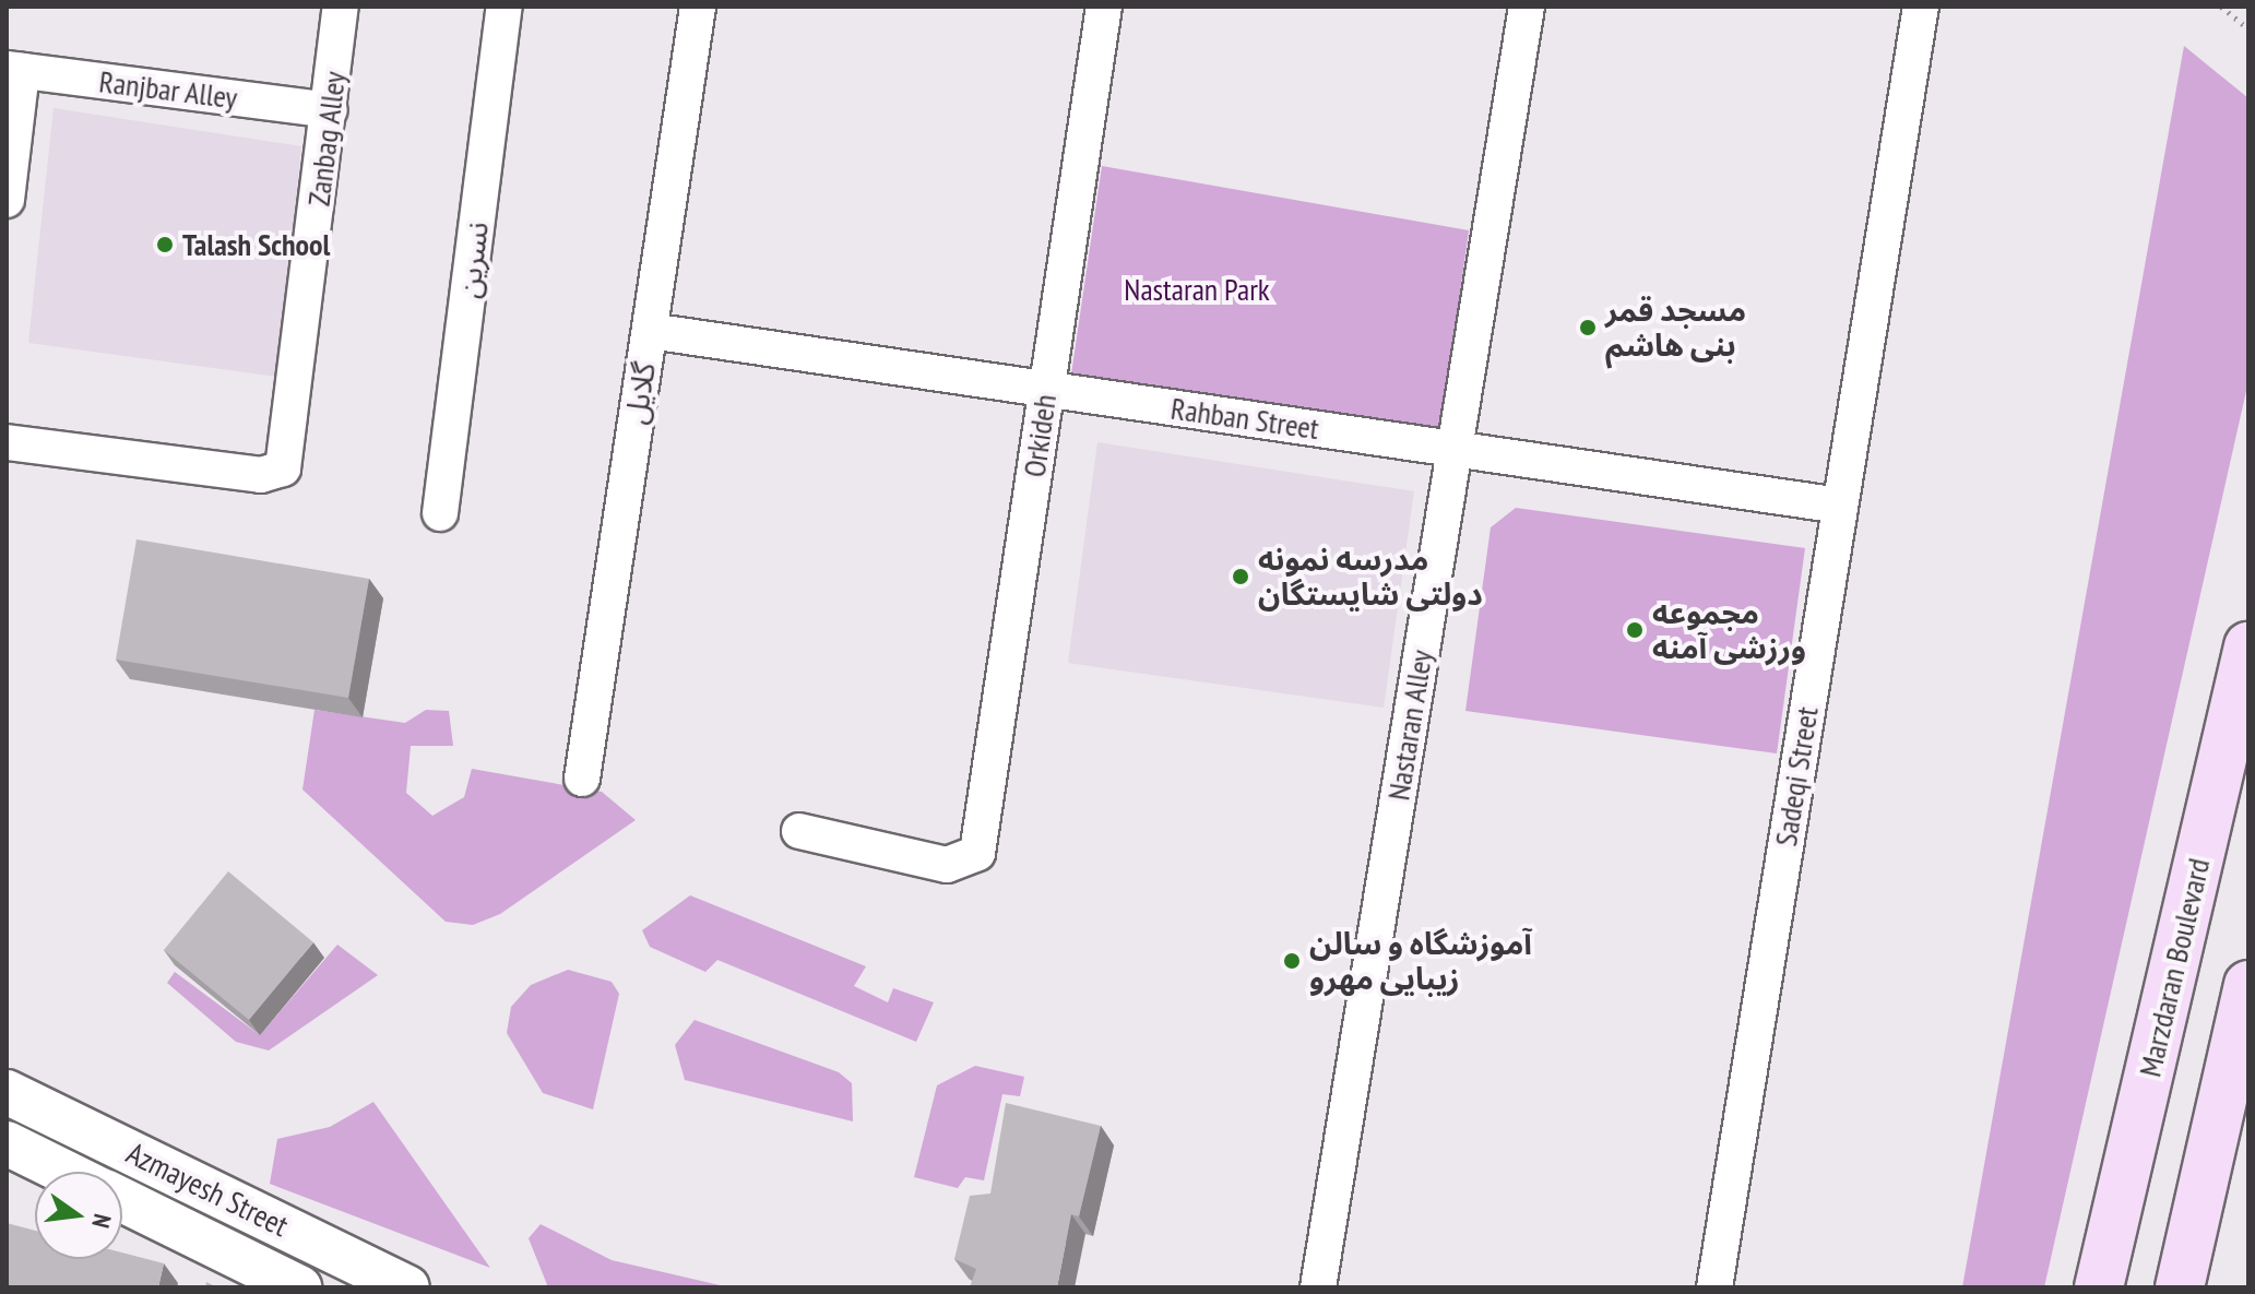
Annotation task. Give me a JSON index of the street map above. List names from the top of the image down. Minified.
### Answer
{"streets":{"main road":["Marzdaran Boulevard"],"street":["Ranjbar Alley","Zanbag Alley","نسرین","گلایل","Rahban Street","Orkideh","Nastaran Alley","Sadeqi Street","Azmayesh Street"]},"crossings":[["Ranjbar Alley","Zanbag Alley"],["گلایل","Rahban Street"],["Rahban Street","Orkideh"],["Rahban Street","Nastaran Alley"],["Rahban Street","Sadeqi Street"]],"parks":["Nastaran Park"],"places":["Talash School","مسجد قمر بنی هاشم","مدرسه نمونه دولتی شایستگان","مجموعه ورزشی آمنه","آموزشگاه و سالن زیبایی مهرو"],"north":"right"}
